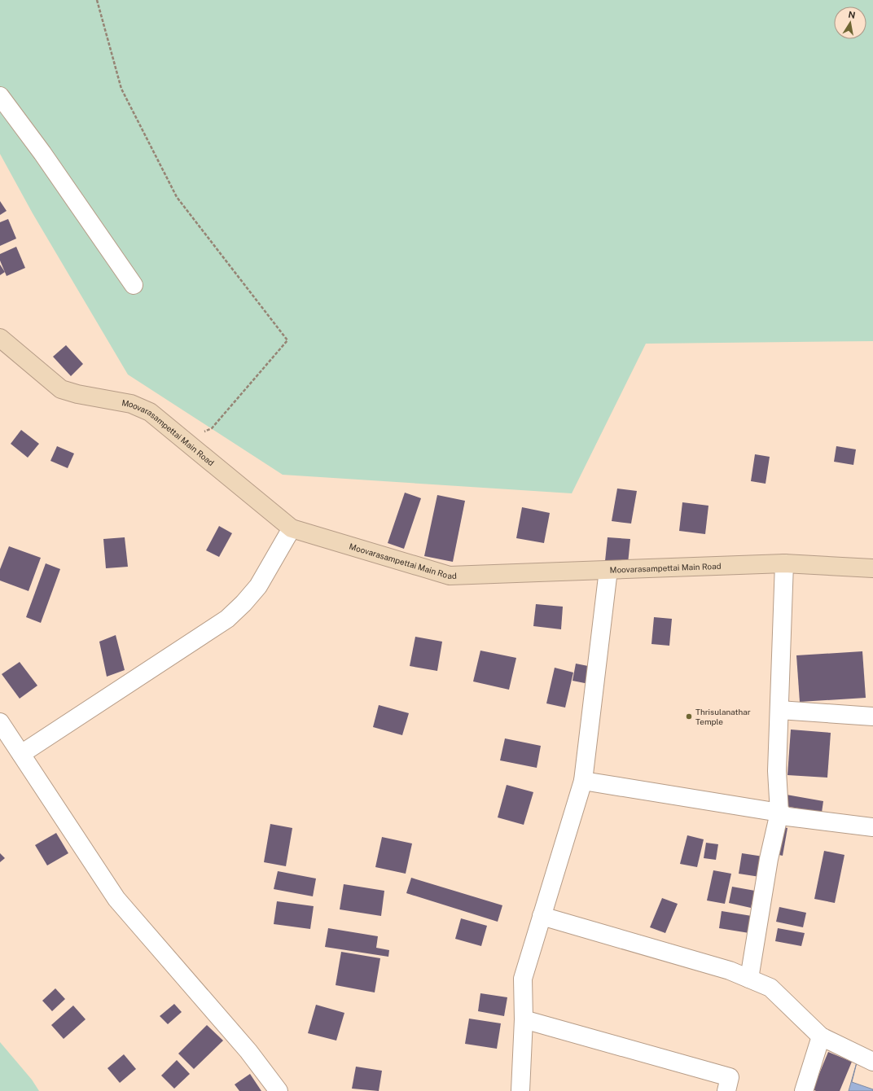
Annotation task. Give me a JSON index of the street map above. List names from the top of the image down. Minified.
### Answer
{"streets":{"street":["Moovarasampettai Main Road"]},"places":["Thrisulanathar Temple"],"north":"top"}
